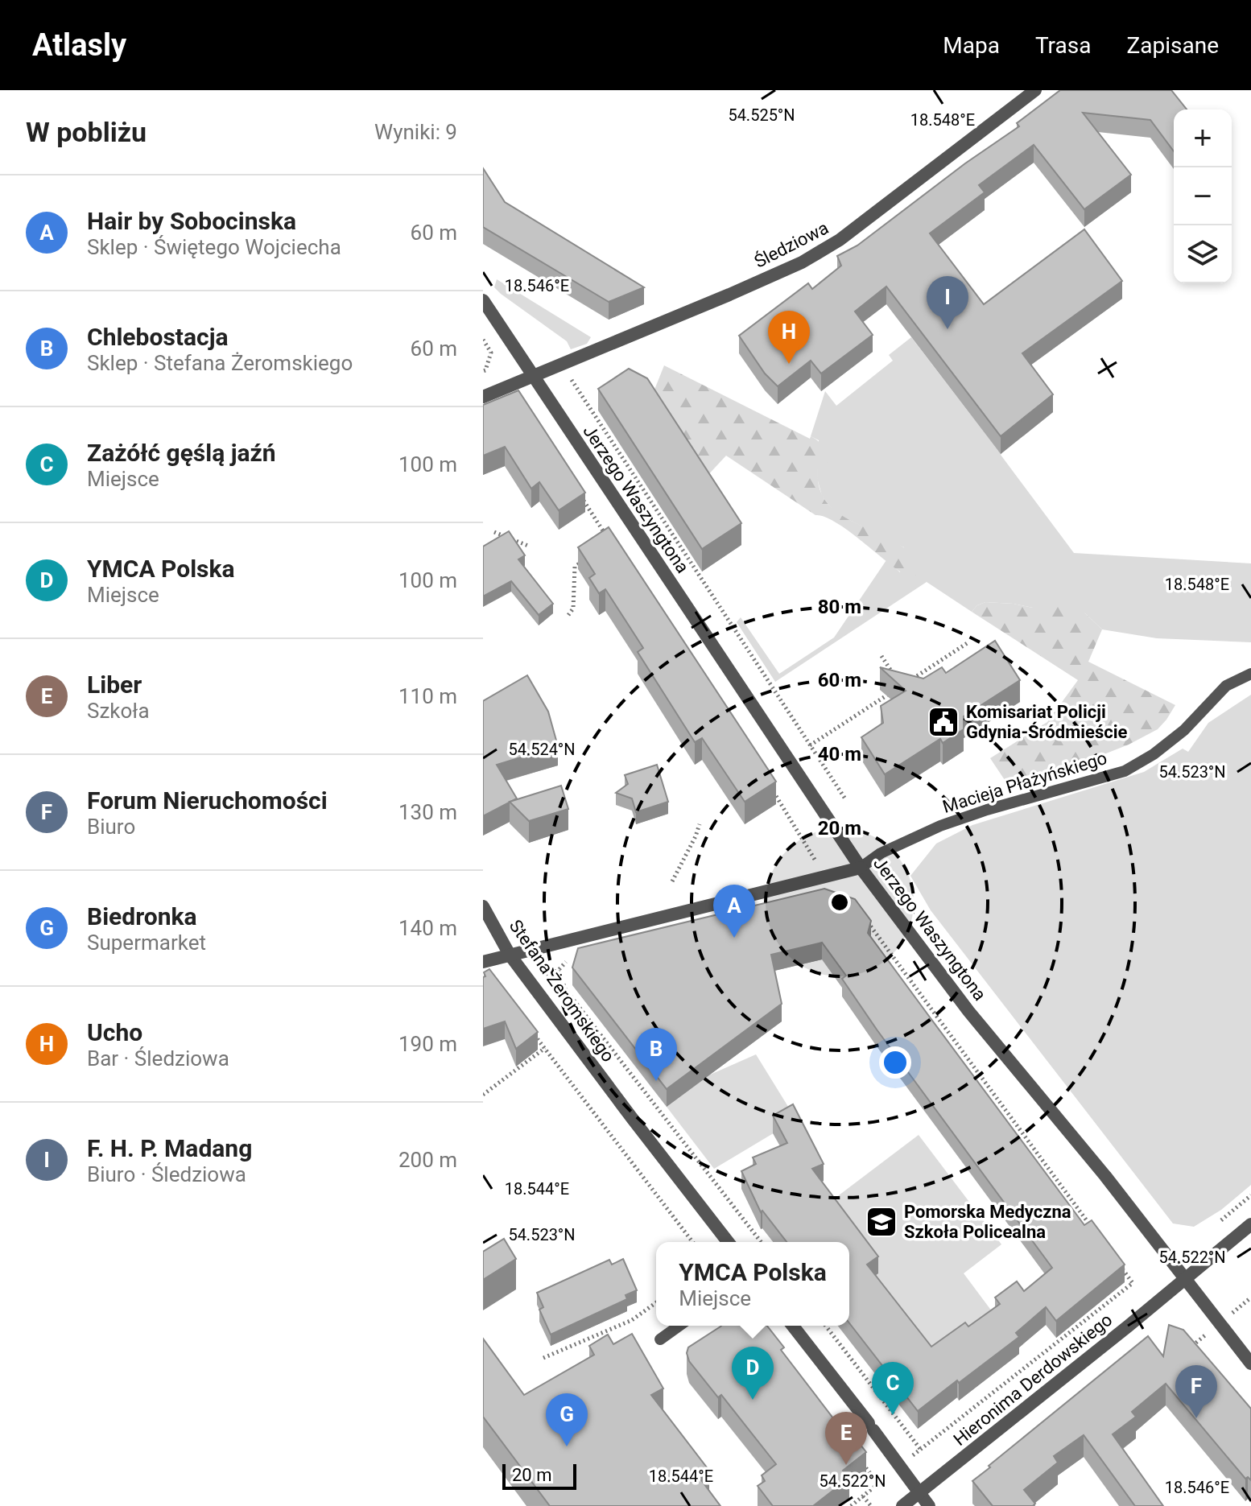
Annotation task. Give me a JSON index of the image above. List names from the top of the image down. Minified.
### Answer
{"streets":{"street":["Śledziowa","Jerzego Waszyngtona","Stefana Żeromskiego","Hieronima Derdowskiego"],"lane":["Macieja Płażyńskiego"]},"crossings":[["Śledziowa","Jerzego Waszyngtona"],["Jerzego Waszyngtona","Macieja Płażyńskiego"],["Jerzego Waszyngtona","Hieronima Derdowskiego"]],"places":{"public building":["Komisariat Policji Gdynia-Śródmieście"],"school or university":["Pomorska Medyczna Szkoła Policealna"]},"scale_bar":"20 m","page":{"header":"Atlasly","nav":["Mapa","Trasa","Zapisane"],"heading":["W pobliżu","Wyniki: 9"],"map_buttons":["+","−"],"list":[{"mark":"A","name":"Hair by Sobocinska","note":"Sklep · Świętego Wojciecha","value":"60 m"},{"mark":"B","name":"Chlebostacja","note":"Sklep · Stefana Żeromskiego","value":"60 m"},{"mark":"C","name":"Zażółć gęślą jaźń","note":"Miejsce","value":"100 m"},{"mark":"D","name":"YMCA Polska","note":"Miejsce","value":"100 m"},{"mark":"E","name":"Liber","note":"Szkoła","value":"110 m"},{"mark":"F","name":"Forum Nieruchomości","note":"Biuro","value":"130 m"},{"mark":"G","name":"Biedronka","note":"Supermarket","value":"140 m"},{"mark":"H","name":"Ucho","note":"Bar · Śledziowa","value":"190 m"},{"mark":"I","name":"F. H. P. Madang","note":"Biuro · Śledziowa","value":"200 m"}],"pins":["I","H","A","B","D","C","F","G","E"],"popup":["YMCA Polska","Miejsce"],"scale":"20 m"},"coordinates":["54.525°N","18.548°E","18.546°E","54.524°N","54.523°N","18.544°E","54.522°N"],"rings":["80 m","60 m","40 m","20 m"]}
